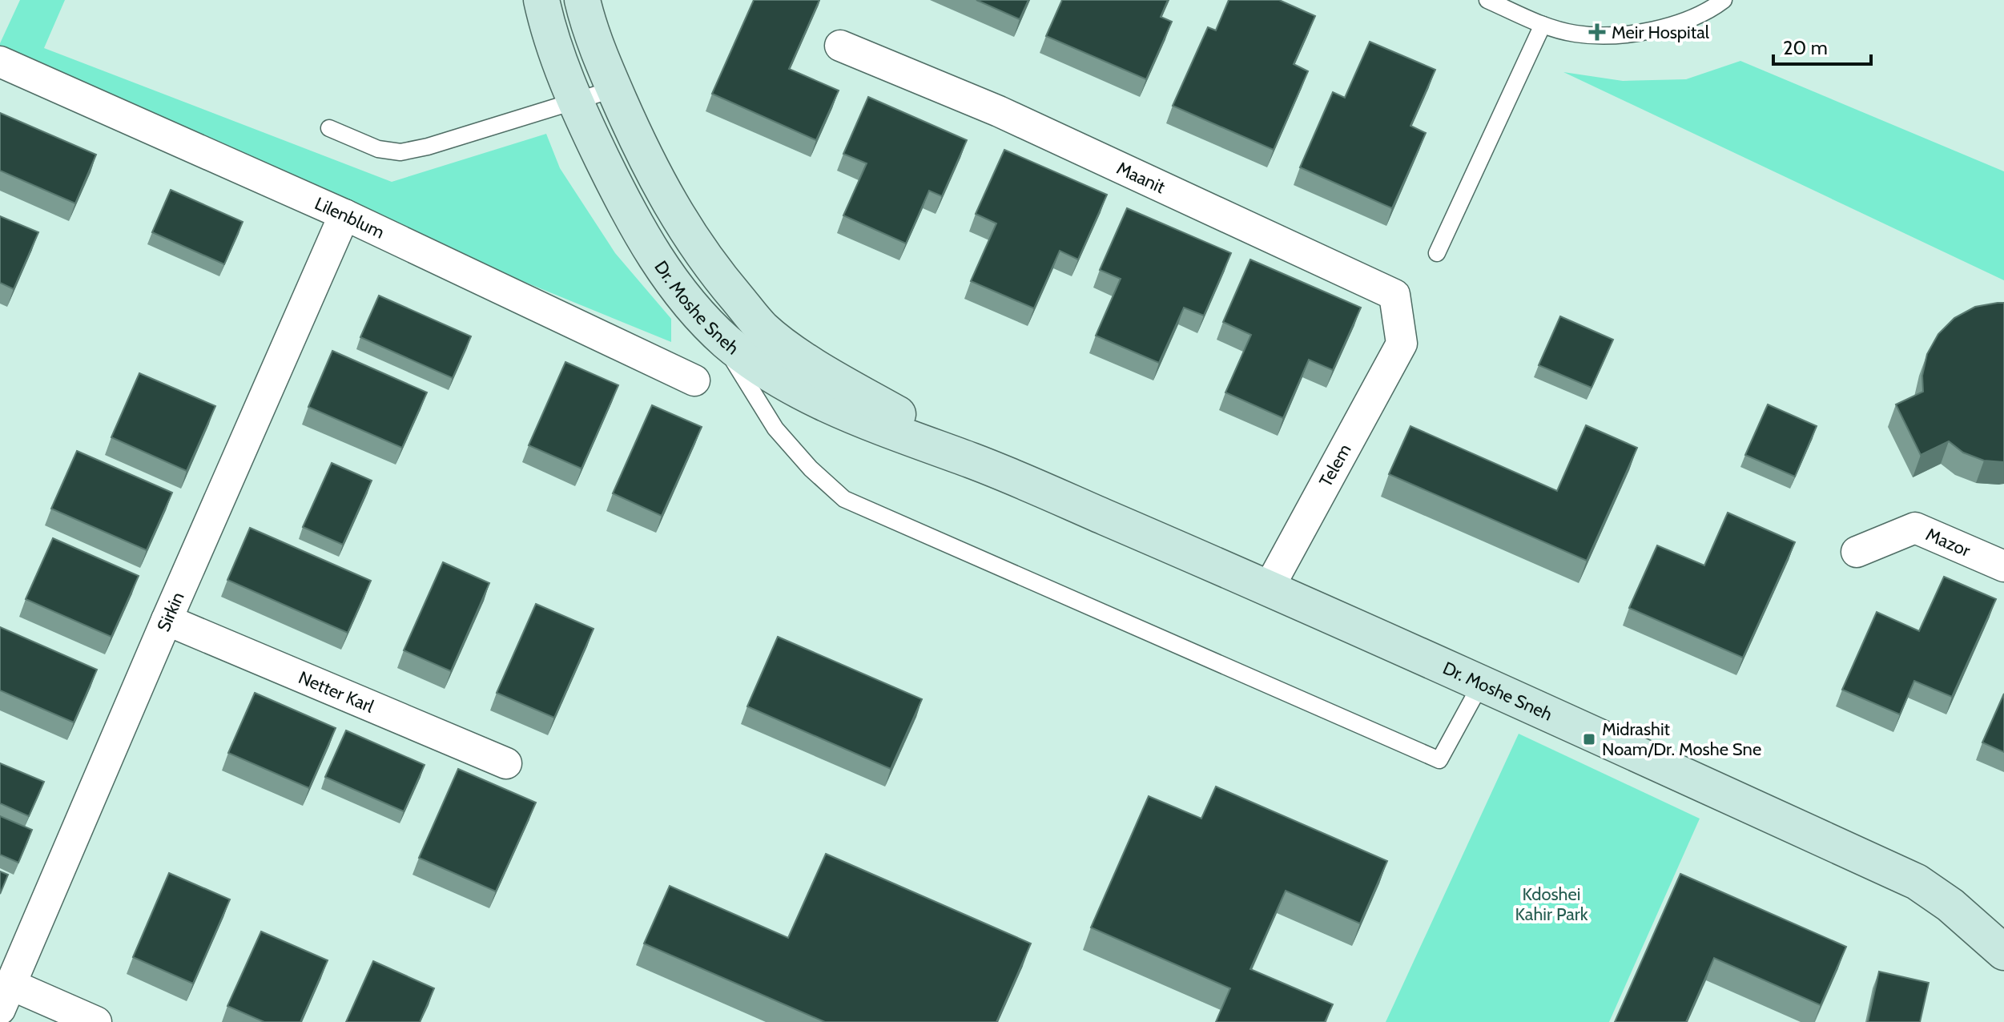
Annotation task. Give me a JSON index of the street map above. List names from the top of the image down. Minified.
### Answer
{"streets":{"street":["Maanit","Lilenblum","Dr. Moshe Sneh","Telem","Mazor","Sirkin","Netter Karl"]},"crossings":[["Maanit","Telem"],["Lilenblum","Sirkin"],["Dr. Moshe Sneh","Telem"],["Sirkin","Netter Karl"]],"parks":["Kdoshei Kahir Park"],"places":{"health":["Meir Hospital"],"transit":["Midrashit Noam/Dr. Moshe Sne"]},"scale_bar":"20 m"}
